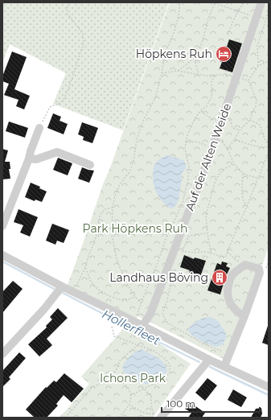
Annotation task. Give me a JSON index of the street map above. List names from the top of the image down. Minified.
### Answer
{"streets":{"street":["Auf der Alten Weide"]},"water":["Hollerfleet"],"parks":["Park Höpkens Ruh","Ichons Park"],"places":{"hotel":["Höpkens Ruh"],"building":["Landhaus Böving"]},"scale_bar":"100 m"}
